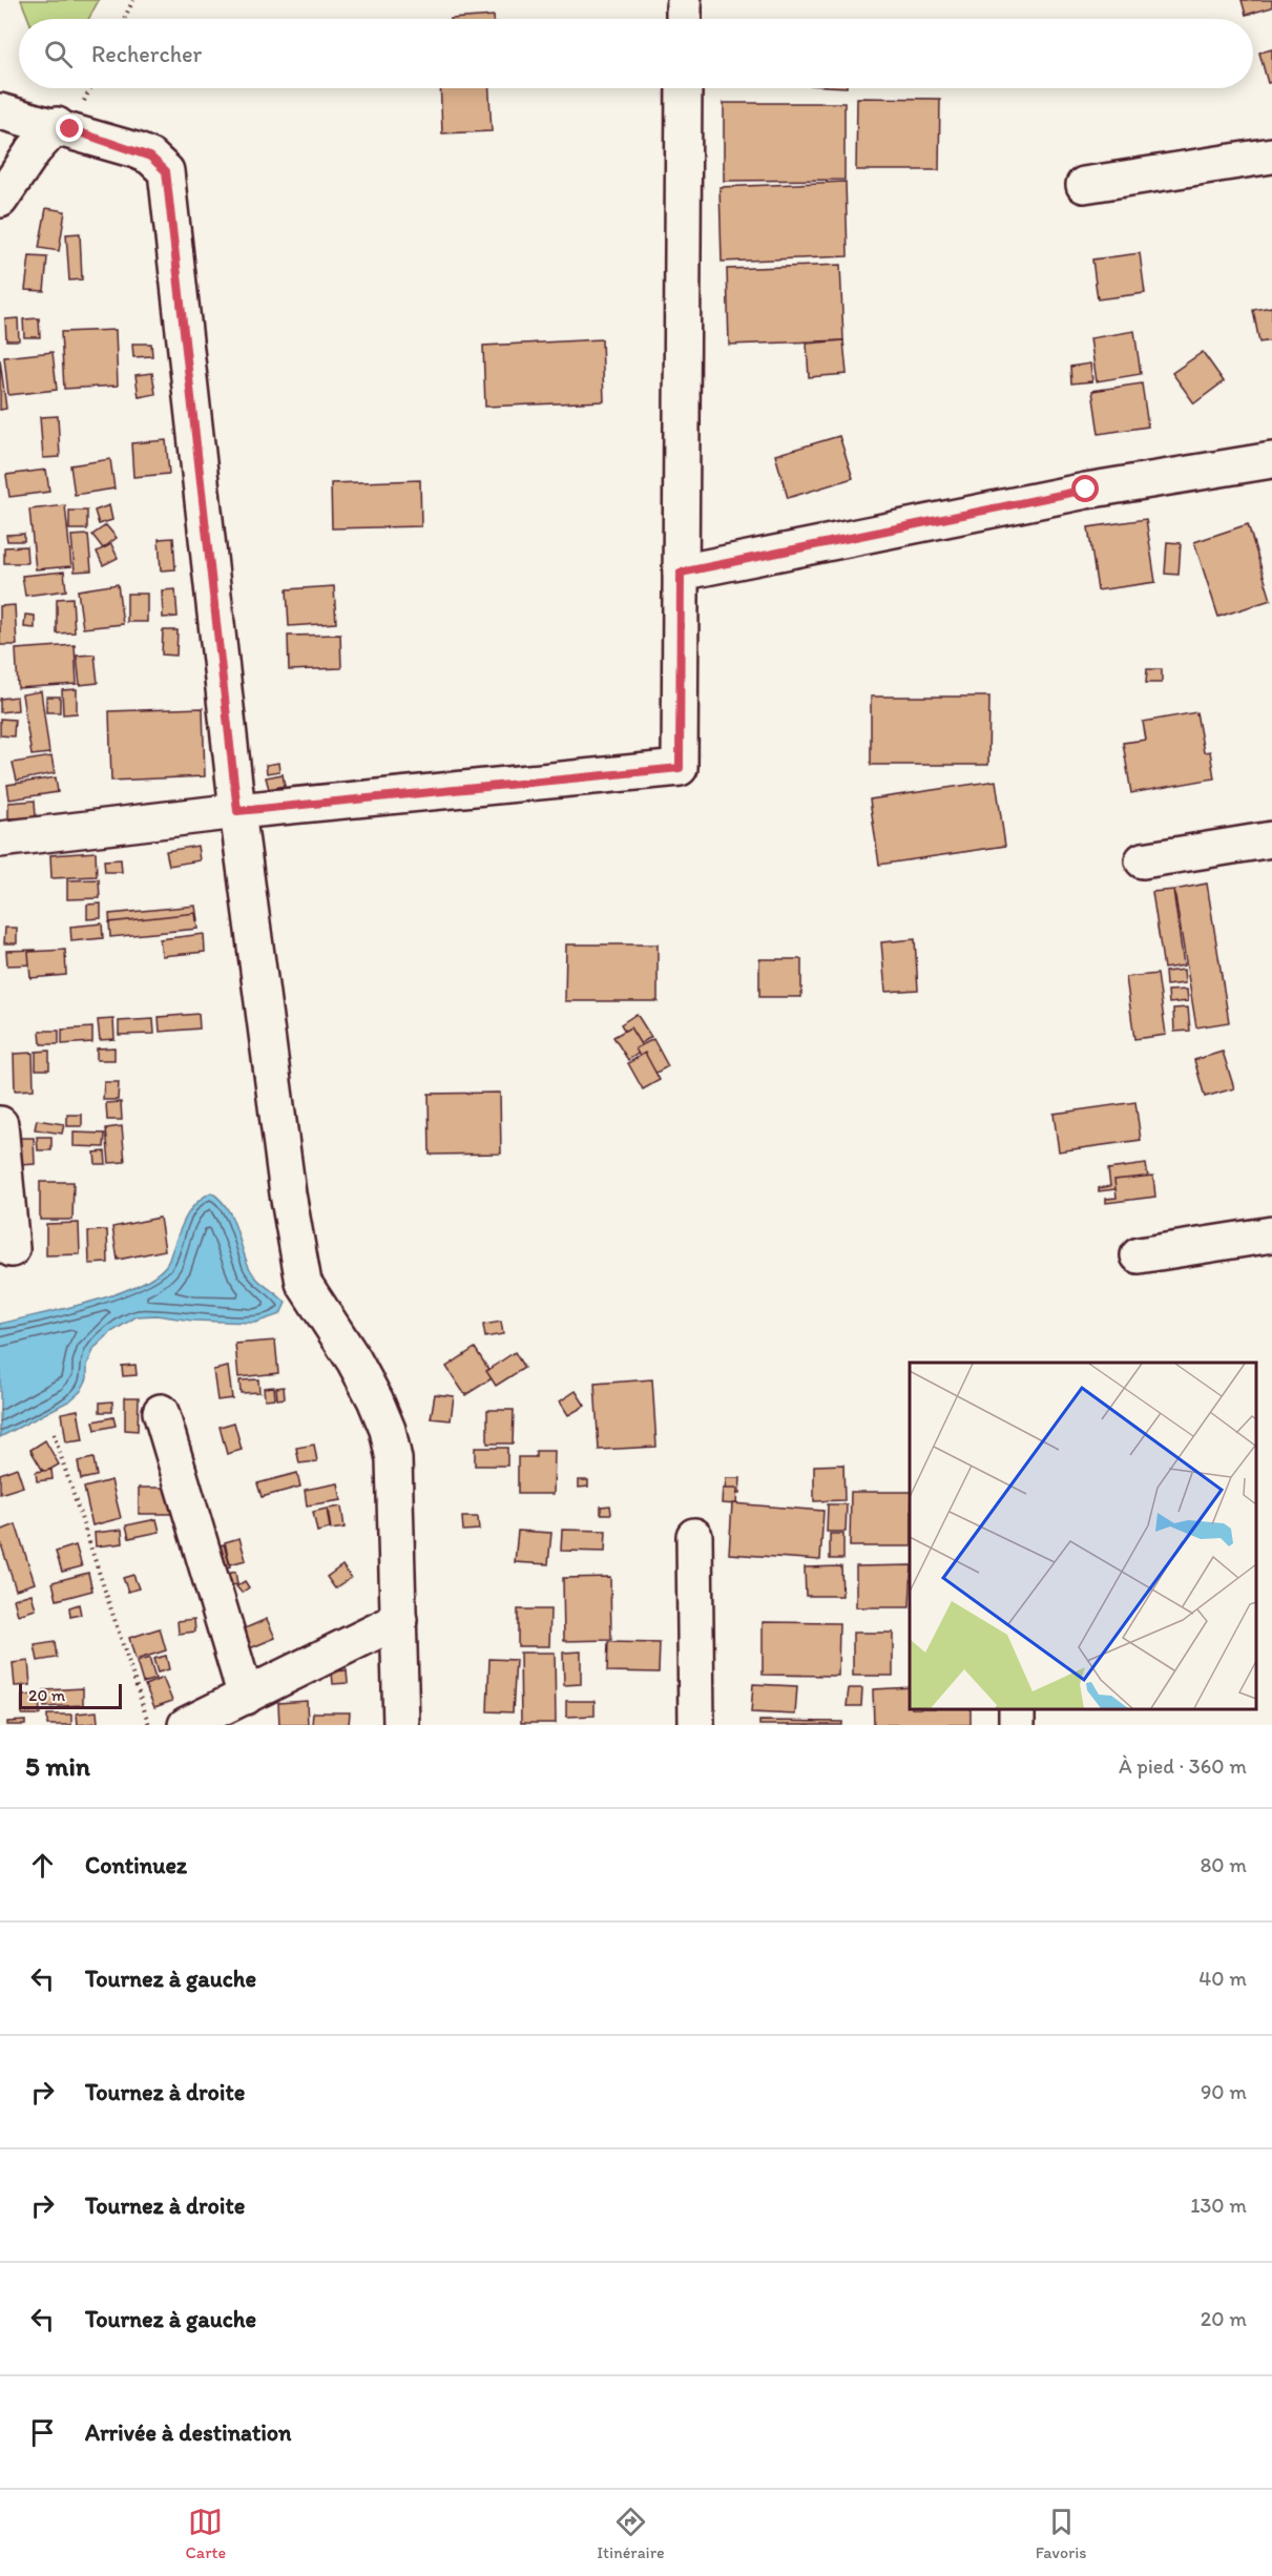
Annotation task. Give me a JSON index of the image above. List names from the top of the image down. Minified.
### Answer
{"scale_bar":"20 m","page":{"search":"Rechercher","scale":"20 m","heading":["5 min","À pied · 360 m"],"list":[["Continuez","80 m"],["Tournez à gauche","40 m"],["Tournez à droite","90 m"],["Tournez à droite","130 m"],["Tournez à gauche","20 m"],"Arrivée à destination"],"nav":["Carte","Itinéraire","Favoris"]}}
